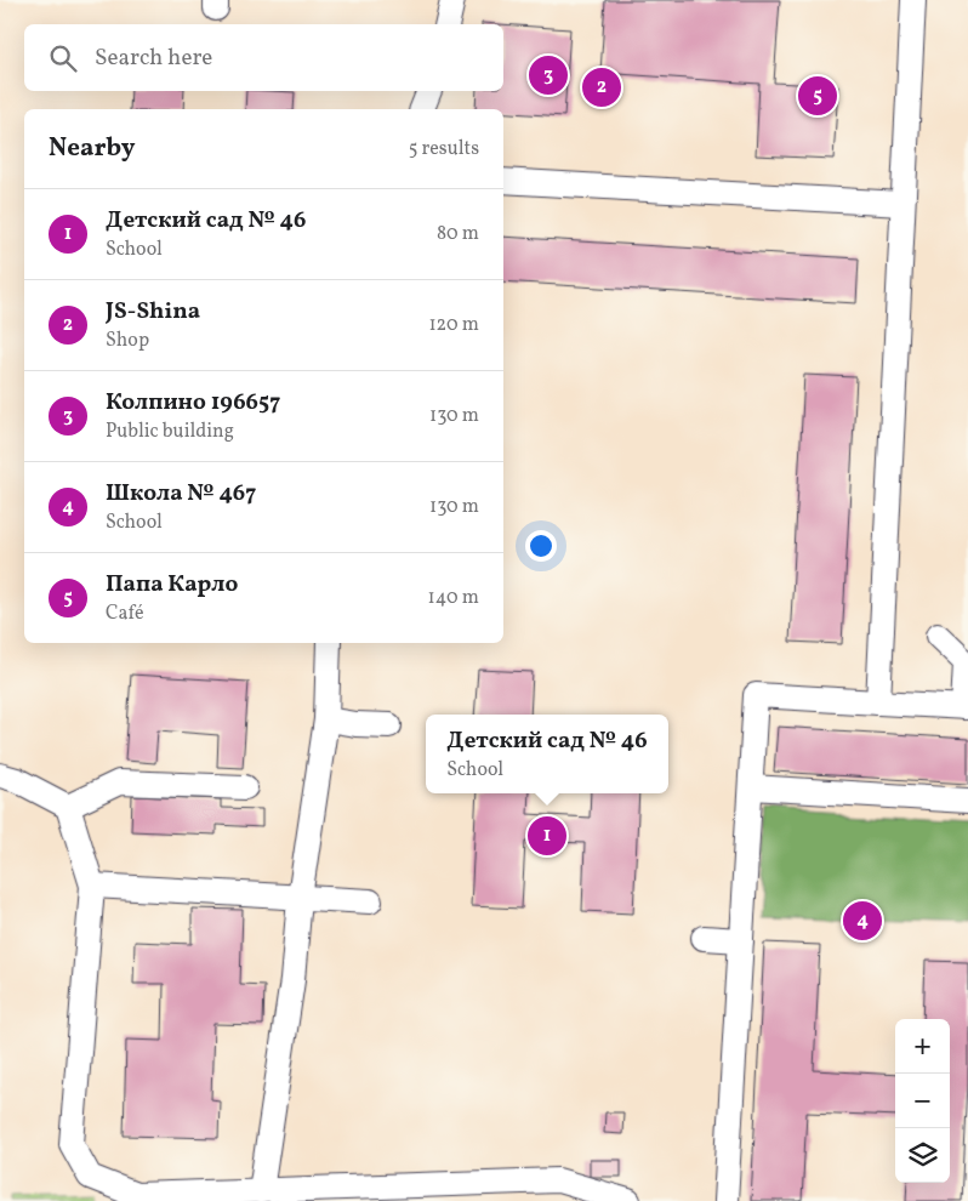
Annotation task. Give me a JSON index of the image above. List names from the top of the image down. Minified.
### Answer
{"page":{"search":"Search here","pins":["3","2","5","1","4"],"heading":["Nearby","5 results"],"list":[{"mark":"1","name":"Детский сад № 46","note":"School","value":"80 m"},{"mark":"2","name":"JS-Shina","note":"Shop","value":"120 m"},{"mark":"3","name":"Колпино 196657","note":"Public building","value":"130 m"},{"mark":"4","name":"Школа № 467","note":"School","value":"130 m"},{"mark":"5","name":"Папа Карло","note":"Café","value":"140 m"}],"popup":["Детский сад № 46","School"],"map_buttons":["+","−"]}}
